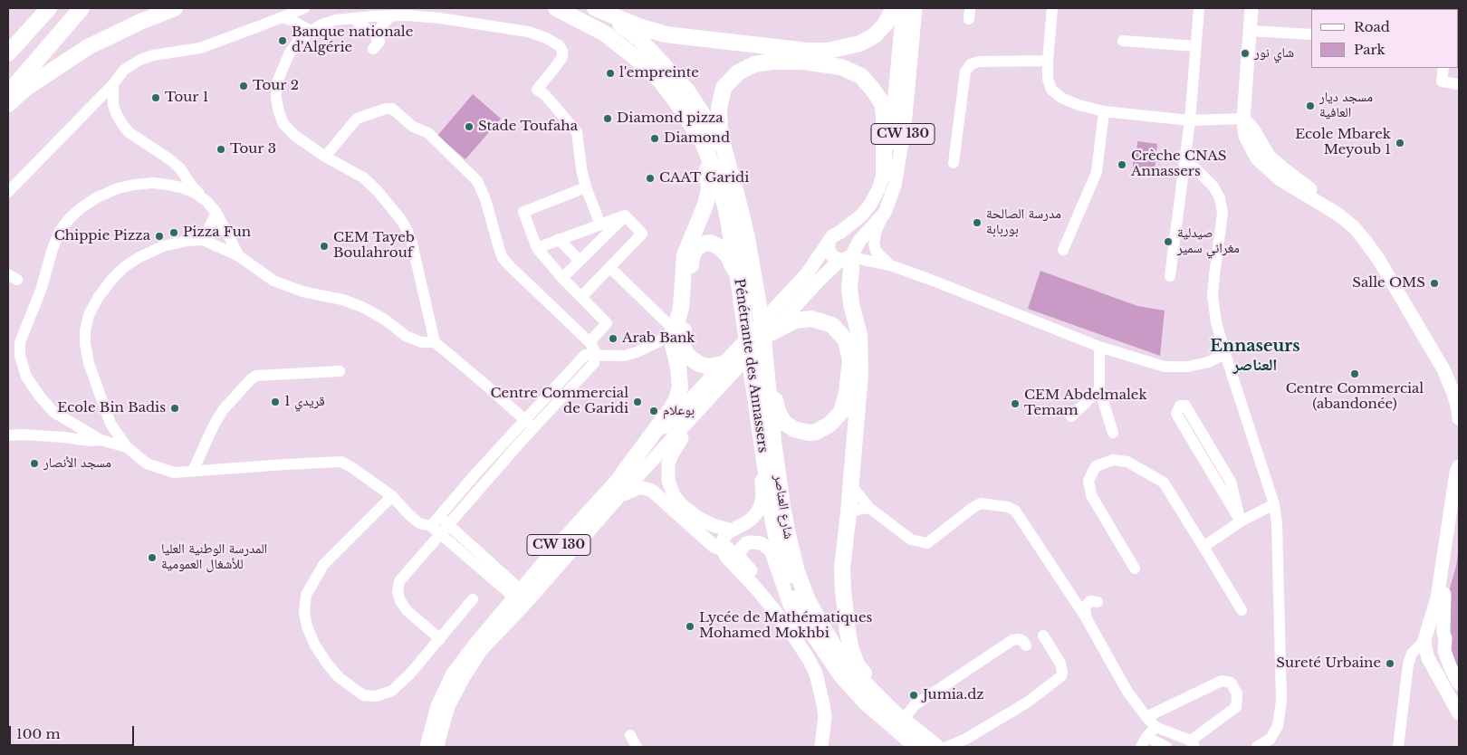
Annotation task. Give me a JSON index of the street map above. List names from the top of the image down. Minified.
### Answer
{"streets":{"highway":["Pénétrante des Annassers","شارع العناصر"],"main road":["CW 130"]},"crossings":[["CW 130","شارع العناصر"]],"districts":["Ennaseurs العناصر"],"places":["Banque nationale d'Algérie","شاي نور","l'empreinte","Tour 2","Tour 1","مسجد ديار العافية","Diamond pizza","Stade Toufaha","Diamond","Ecole Mbarek Meyoub 1","Tour 3","Crèche CNAS Annassers","CAAT Garidi","مدرسة الصالحة بوربابة","Pizza Fun","Chippie Pizza","صيدلية مغراني سمير","CEM Tayeb Boulahrouf","Salle OMS","Arab Bank","Centre Commercial (abandonée)","قريدي 1","Centre Commercial de Garidi","CEM Abdelmalek Temam","Ecole Bin Badis","بوعلام","مسجد الأنصار","المدرسة الوطنية العليا للأشغال العمومية","Lycée de Mathématiques Mohamed Mokhbi","Sureté Urbaine","Jumia.dz"],"legend":["Road","Park"],"scale_bar":"100 m"}
